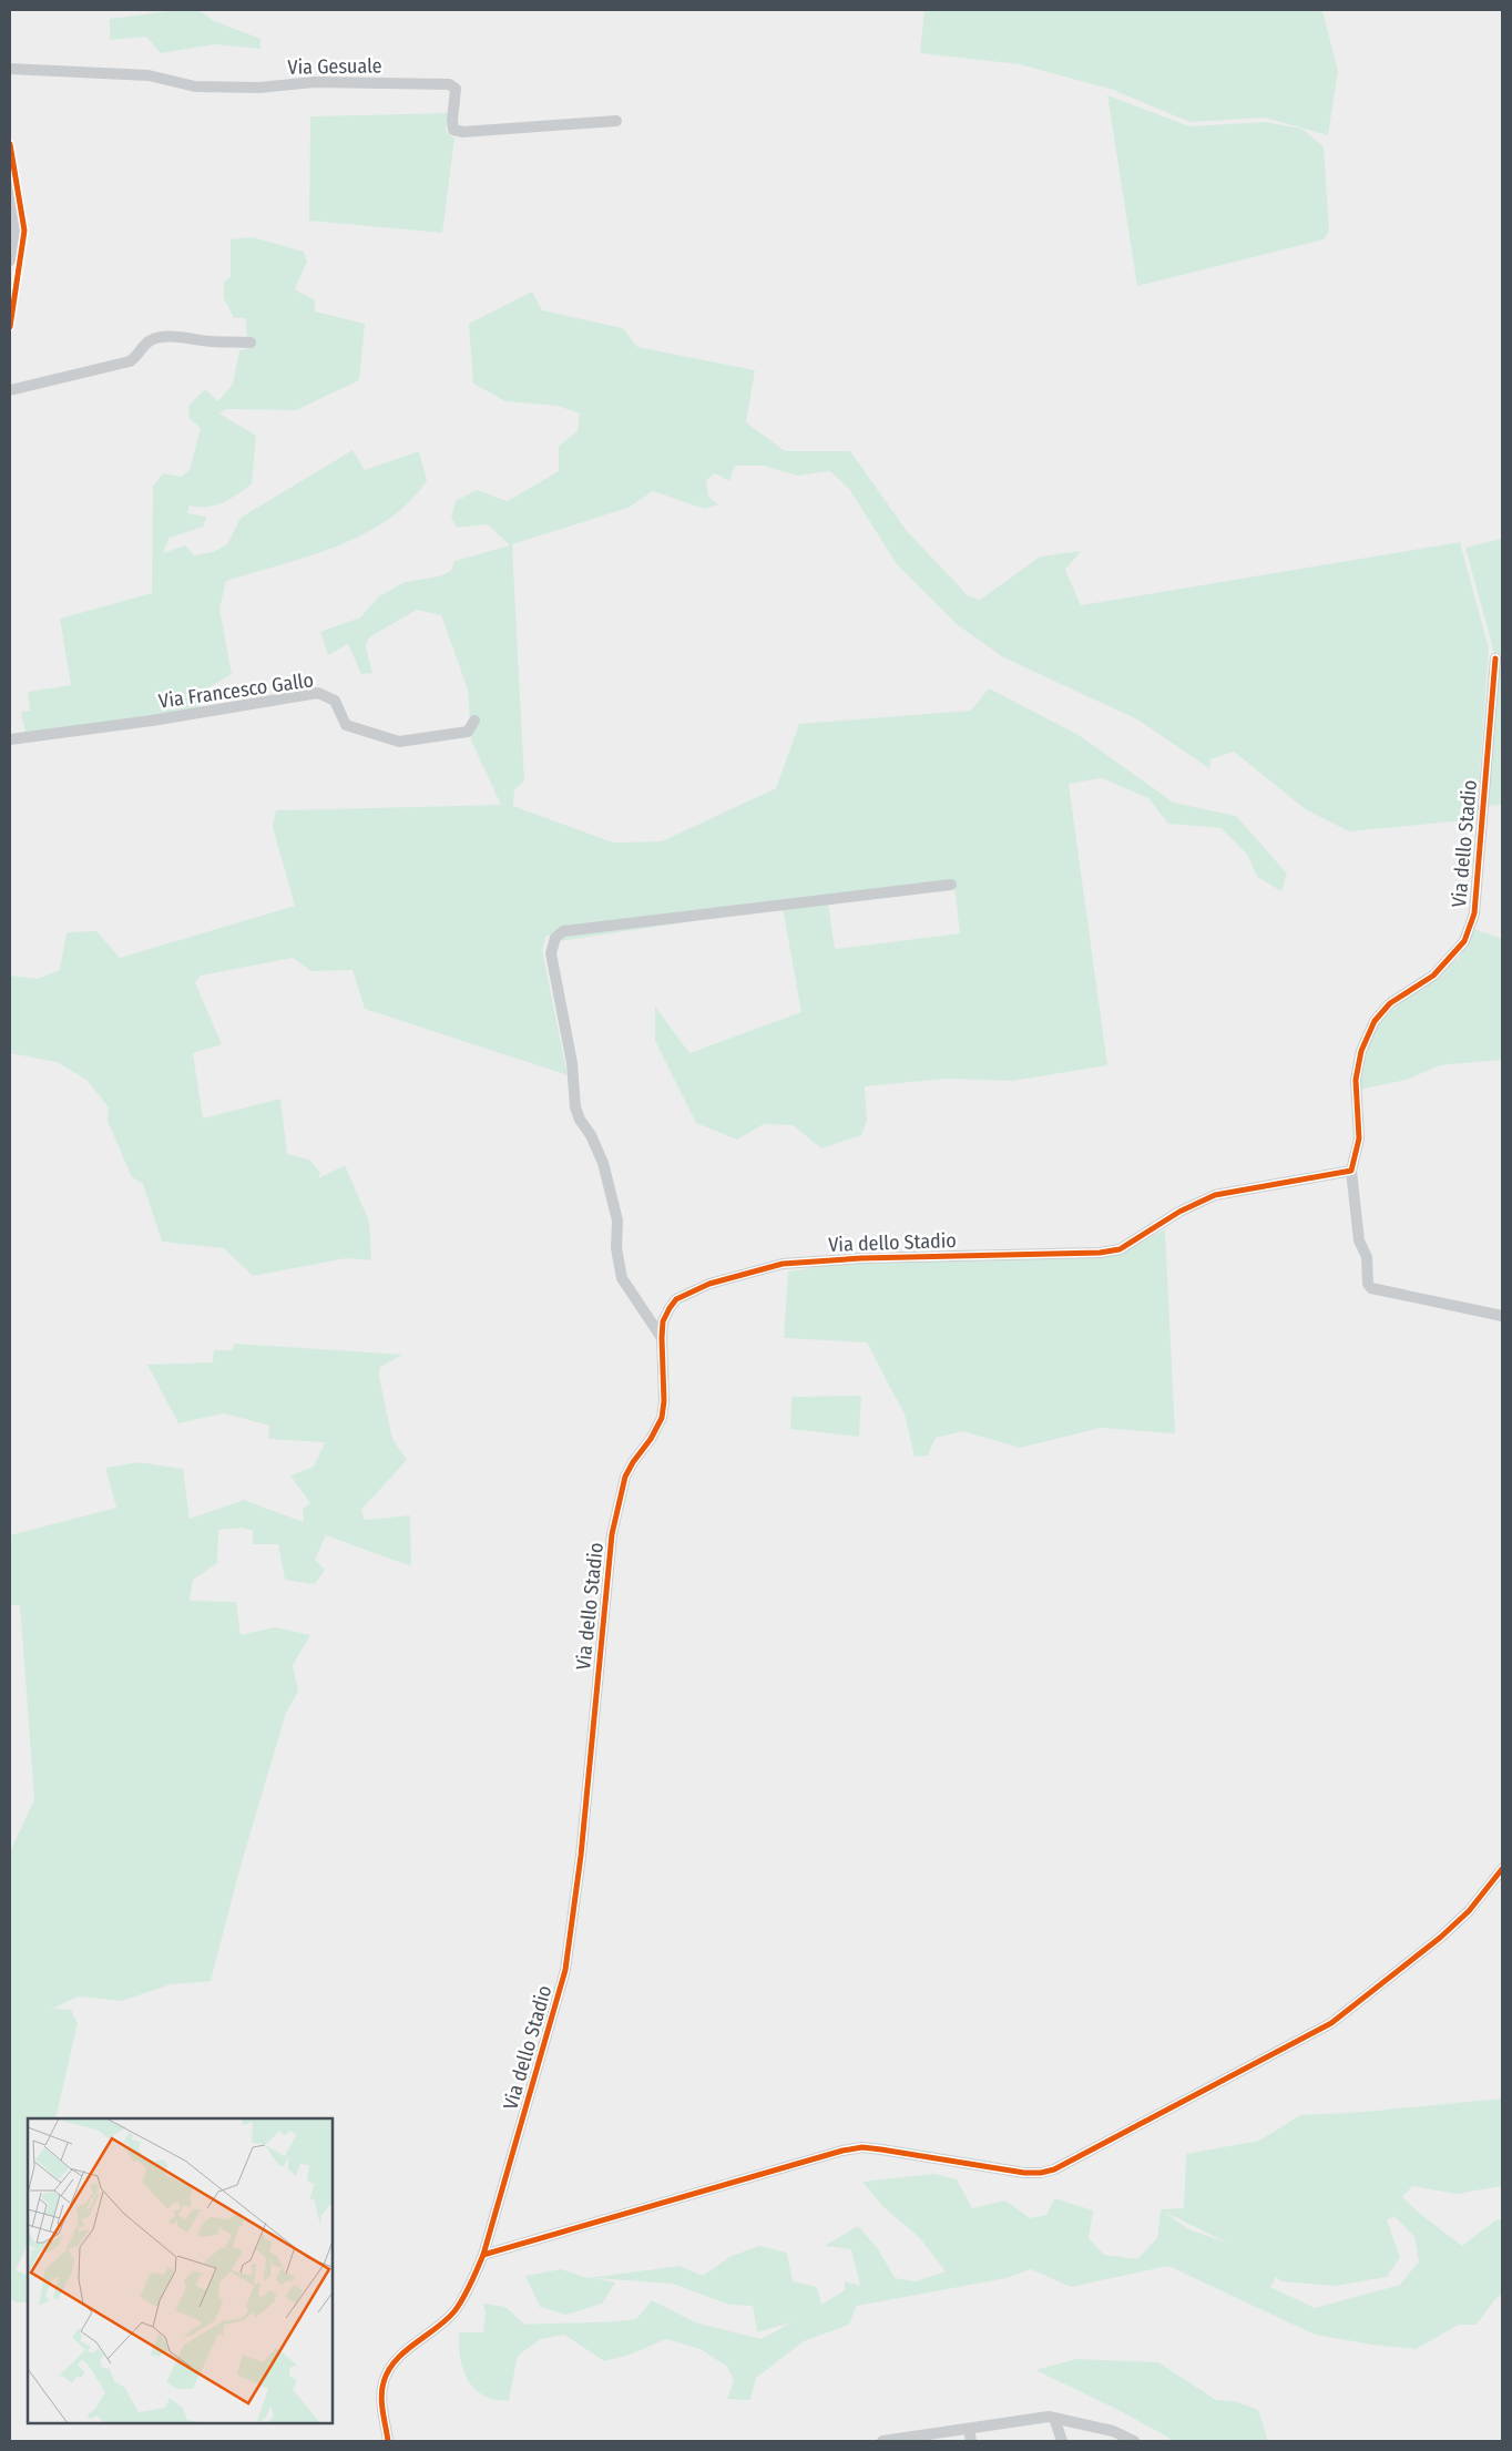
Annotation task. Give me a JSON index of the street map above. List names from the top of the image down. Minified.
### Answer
{"streets":{"street":["Via Gesuale","Via Francesco Gallo","Via dello Stadio"]}}
